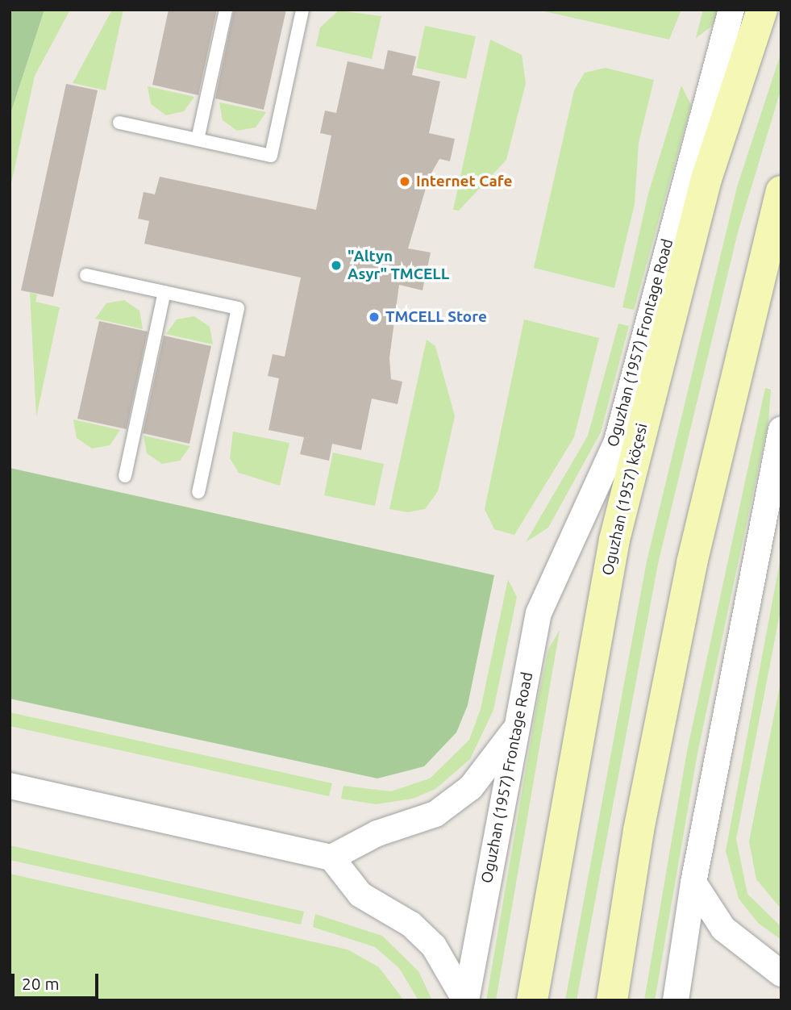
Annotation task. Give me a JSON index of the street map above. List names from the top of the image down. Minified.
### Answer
{"streets":{"main road":["Oguzhan (1957) köçesi"],"street":["Oguzhan (1957) Frontage Road"]},"places":["Internet Cafe","\"Altyn Asyr\" TMCELL","TMCELL Store"],"scale_bar":"20 m"}
